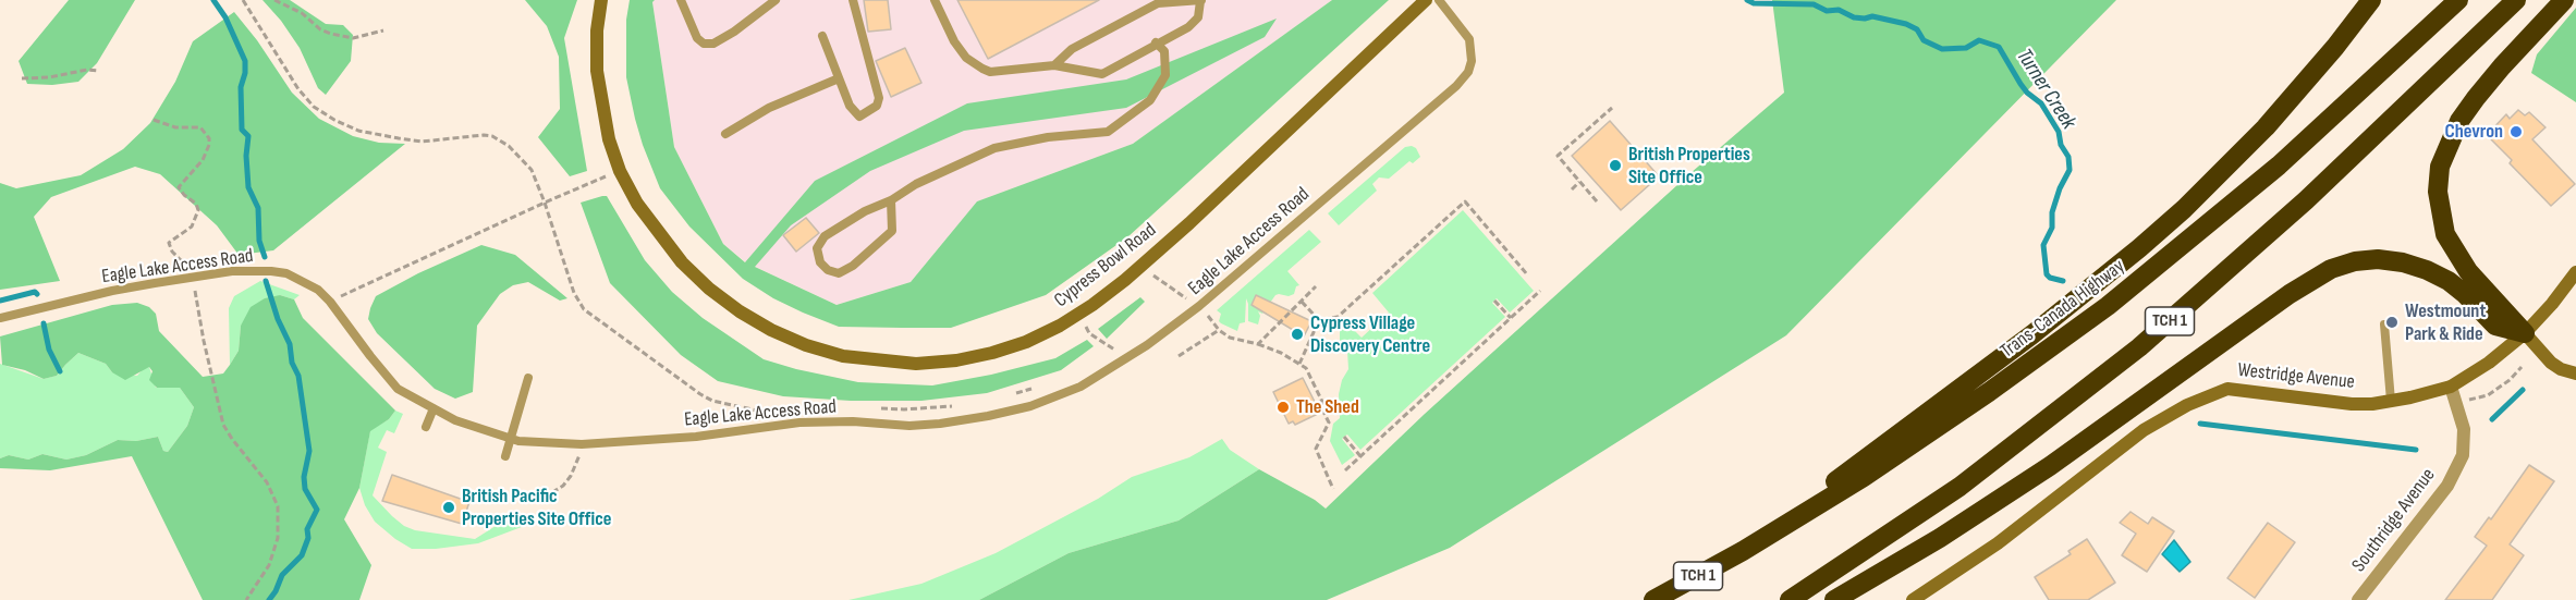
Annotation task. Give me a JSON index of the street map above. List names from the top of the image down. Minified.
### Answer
{"streets":{"highway":["Trans-Canada Highway","TCH 1"],"street":["Cypress Bowl Road","Westridge Avenue","Southridge Avenue"],"lane":["Eagle Lake Access Road"]},"crossings":[["Westridge Avenue","Southridge Avenue"]],"water":["Turner Creek"],"places":["Chevron","British Properties Site Office","Westmount Park & Ride","Cypress Village Discovery Centre","The Shed","British Pacific Properties Site Office"]}
